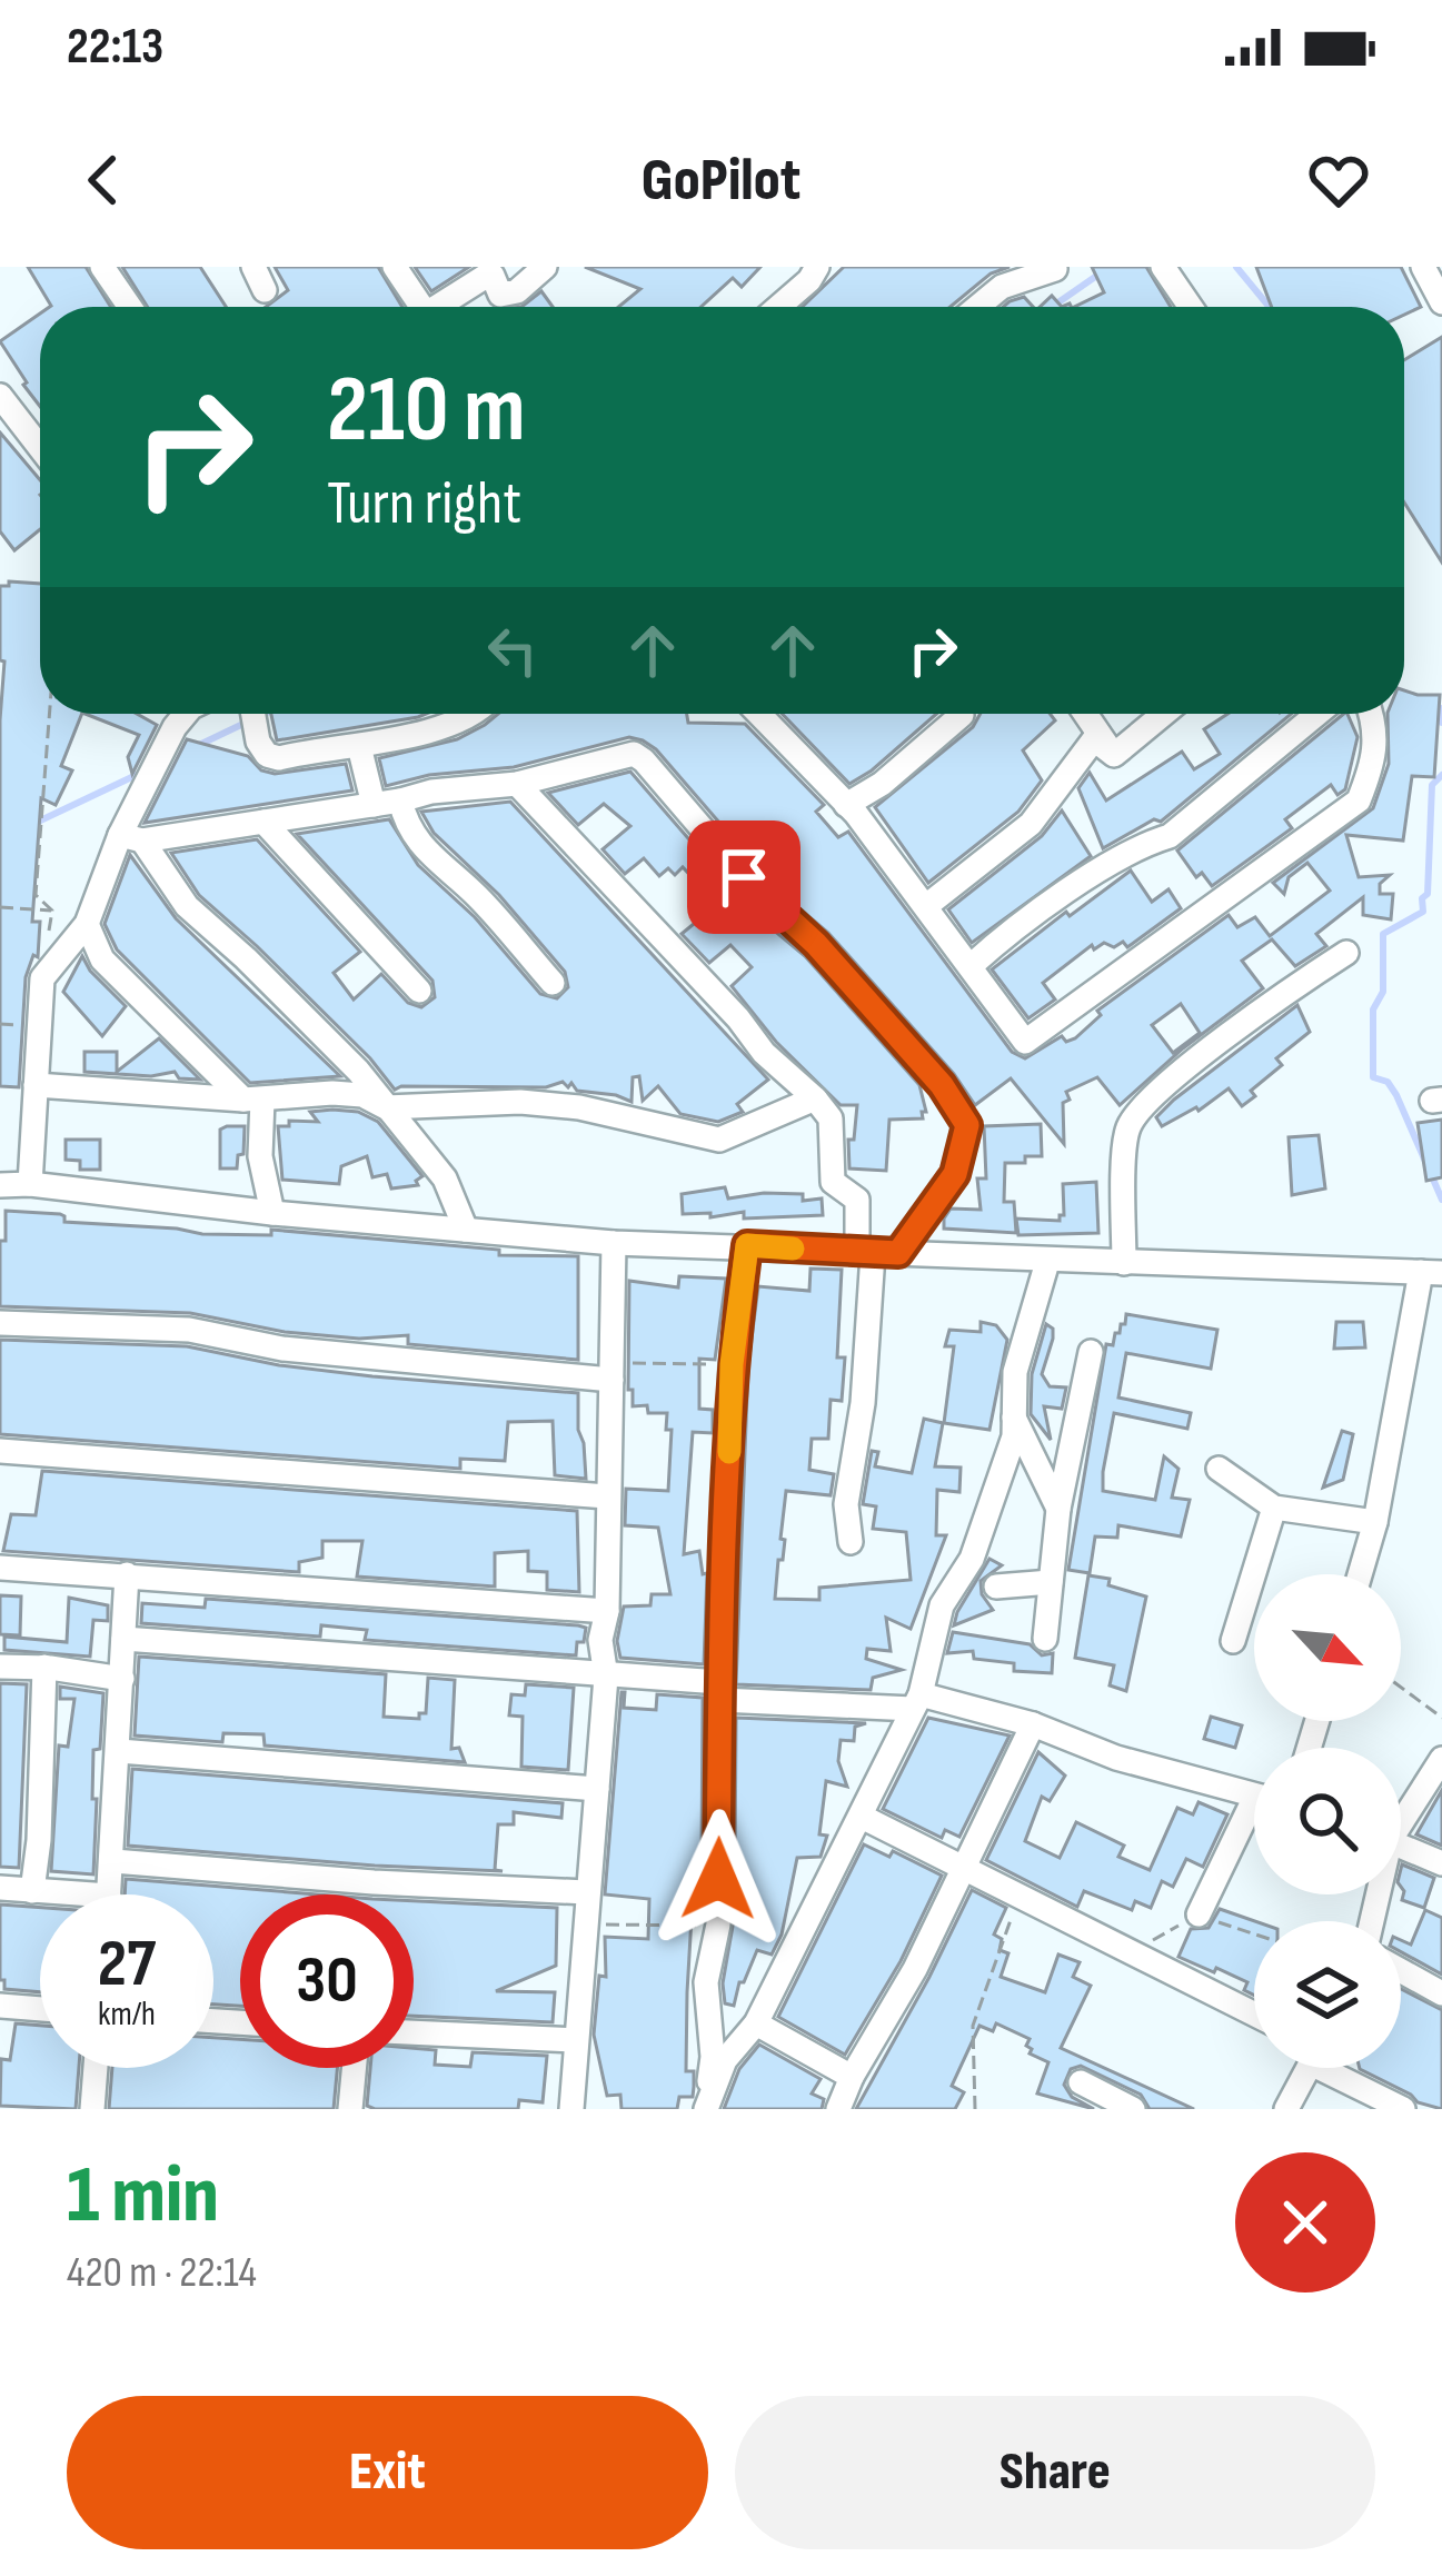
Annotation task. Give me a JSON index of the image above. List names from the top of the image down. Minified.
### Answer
{"north":"bottom right","page":{"status":"22:13","header":"GoPilot","turn":["210 m","Turn right"],"speed":"27 km/h","limit":"30","heading":["1 min","420 m · 22:14"],"buttons":["Exit","Share"]}}
